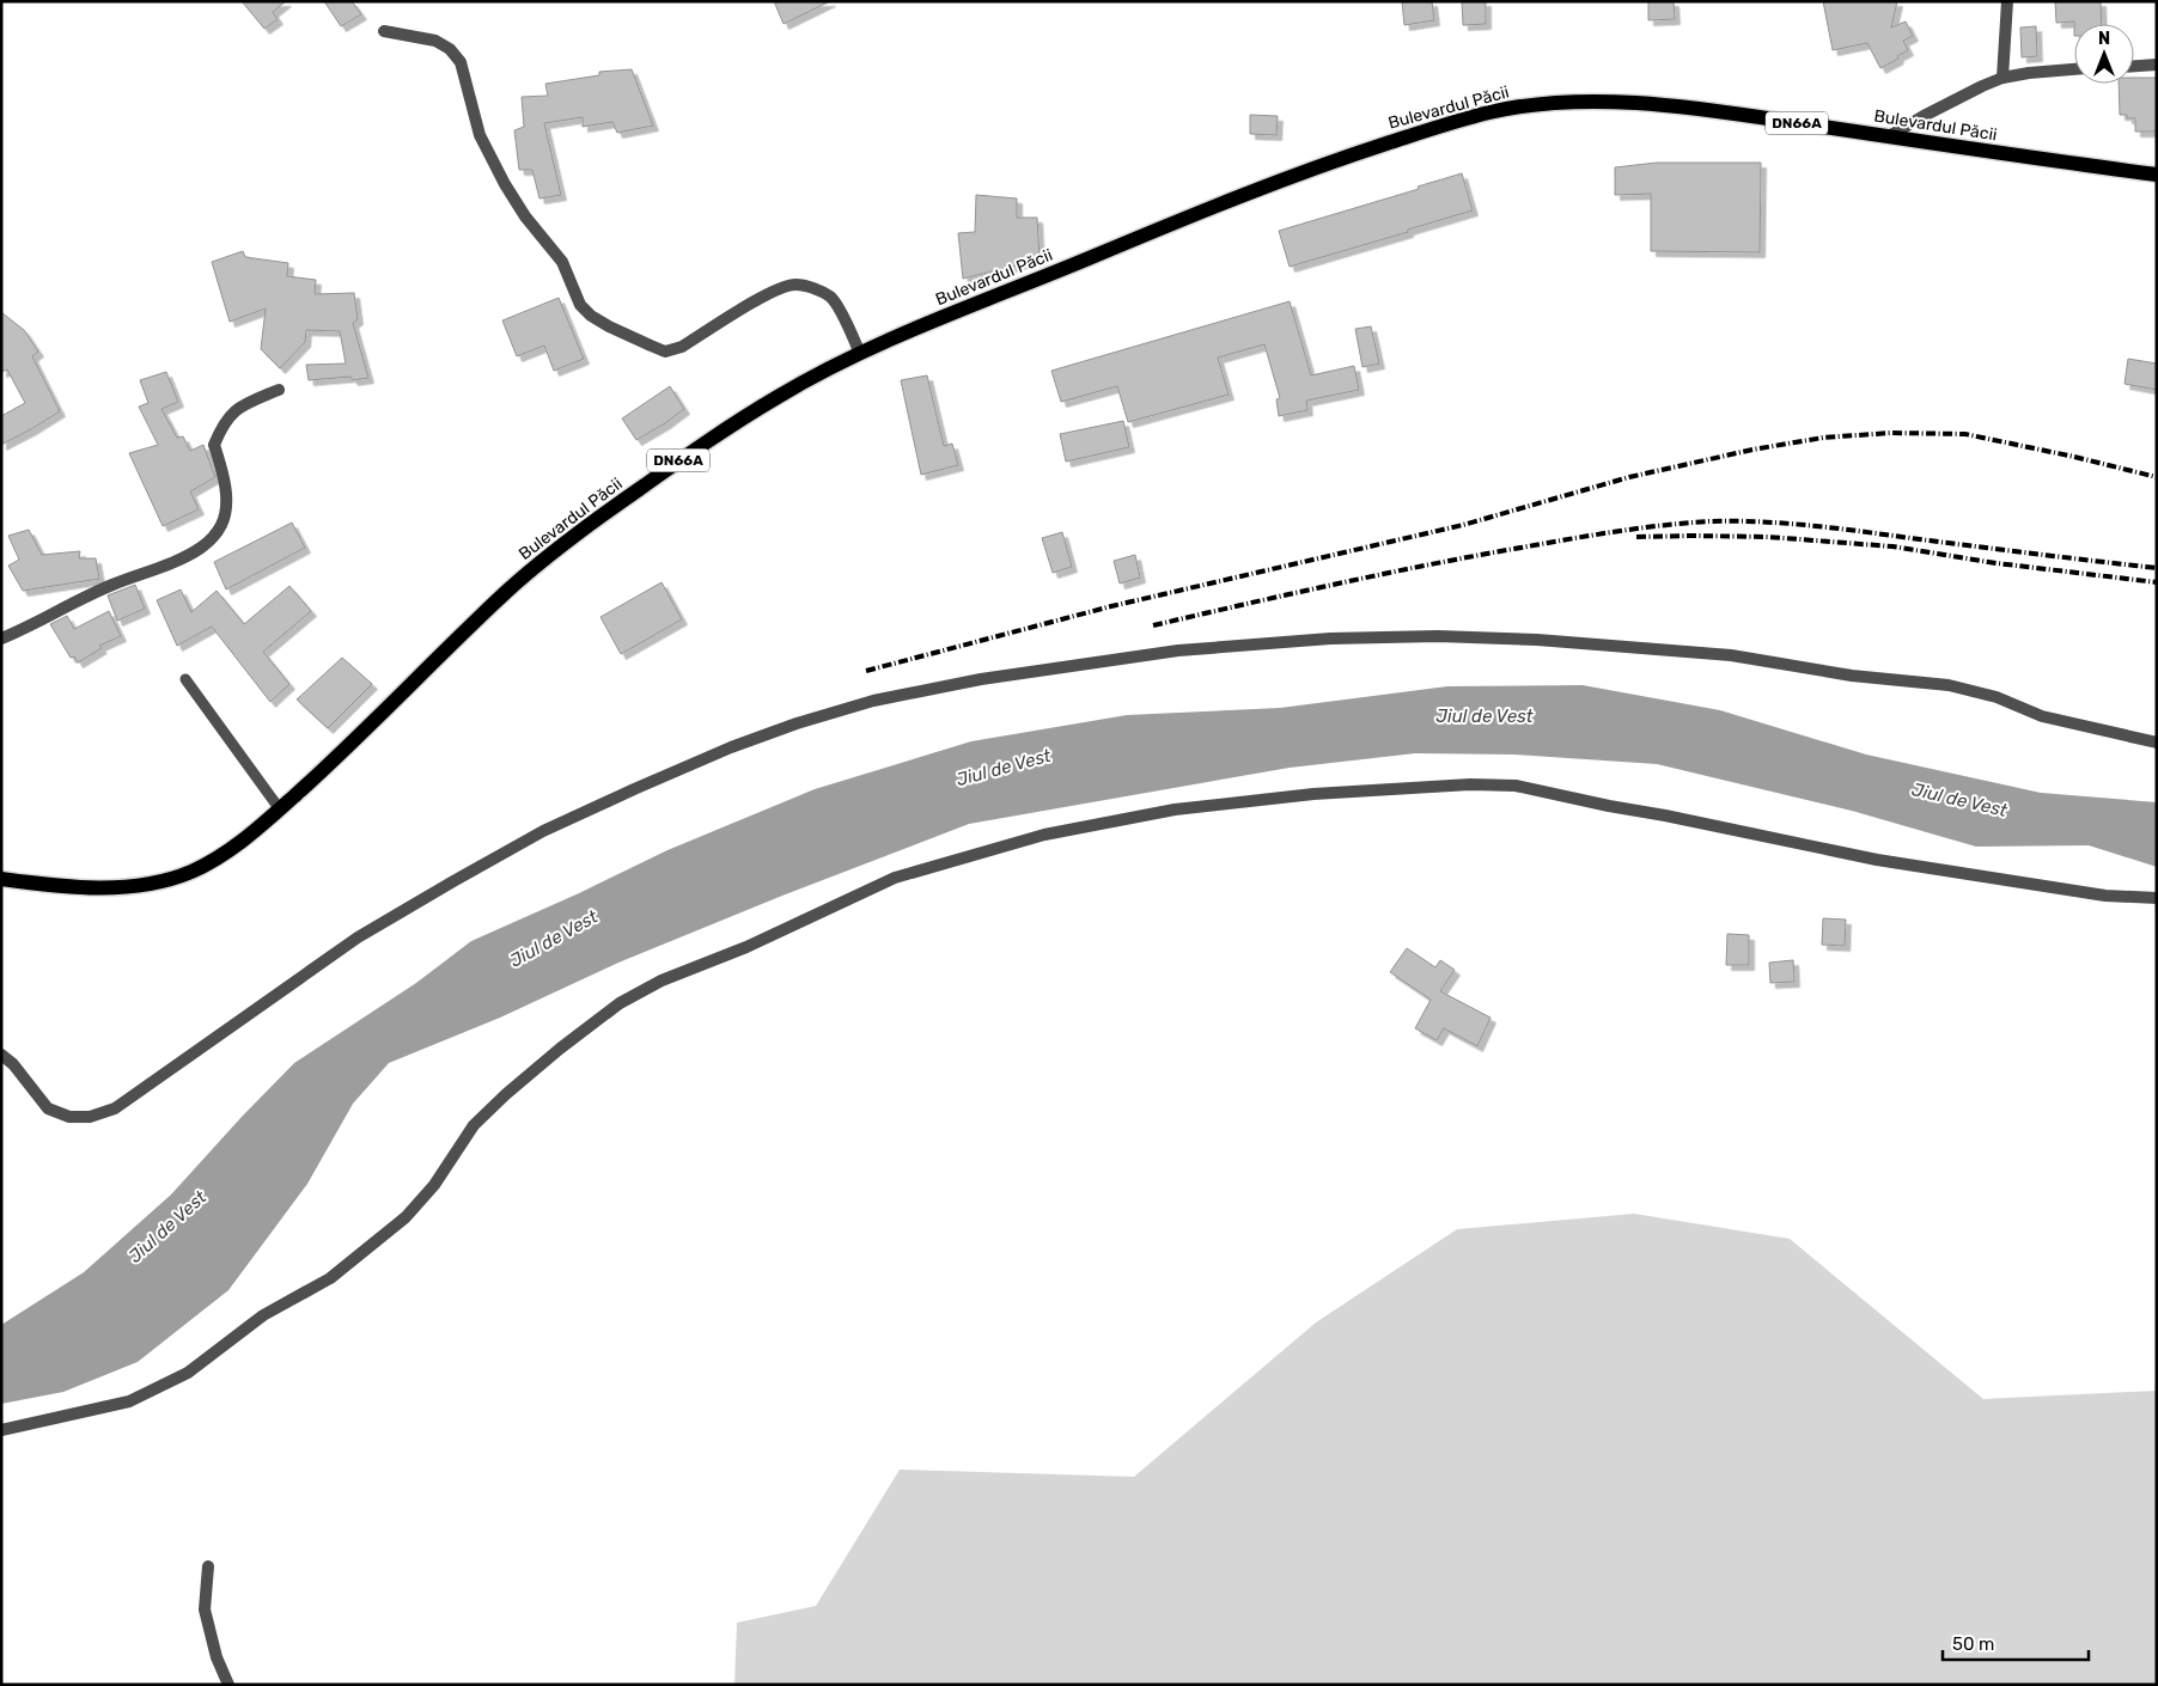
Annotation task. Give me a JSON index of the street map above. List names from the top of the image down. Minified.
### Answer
{"streets":{"main road":["Bulevardul Păcii","DN66A"]},"water":["Jiul de Vest"],"scale_bar":"50 m","north":"top"}
